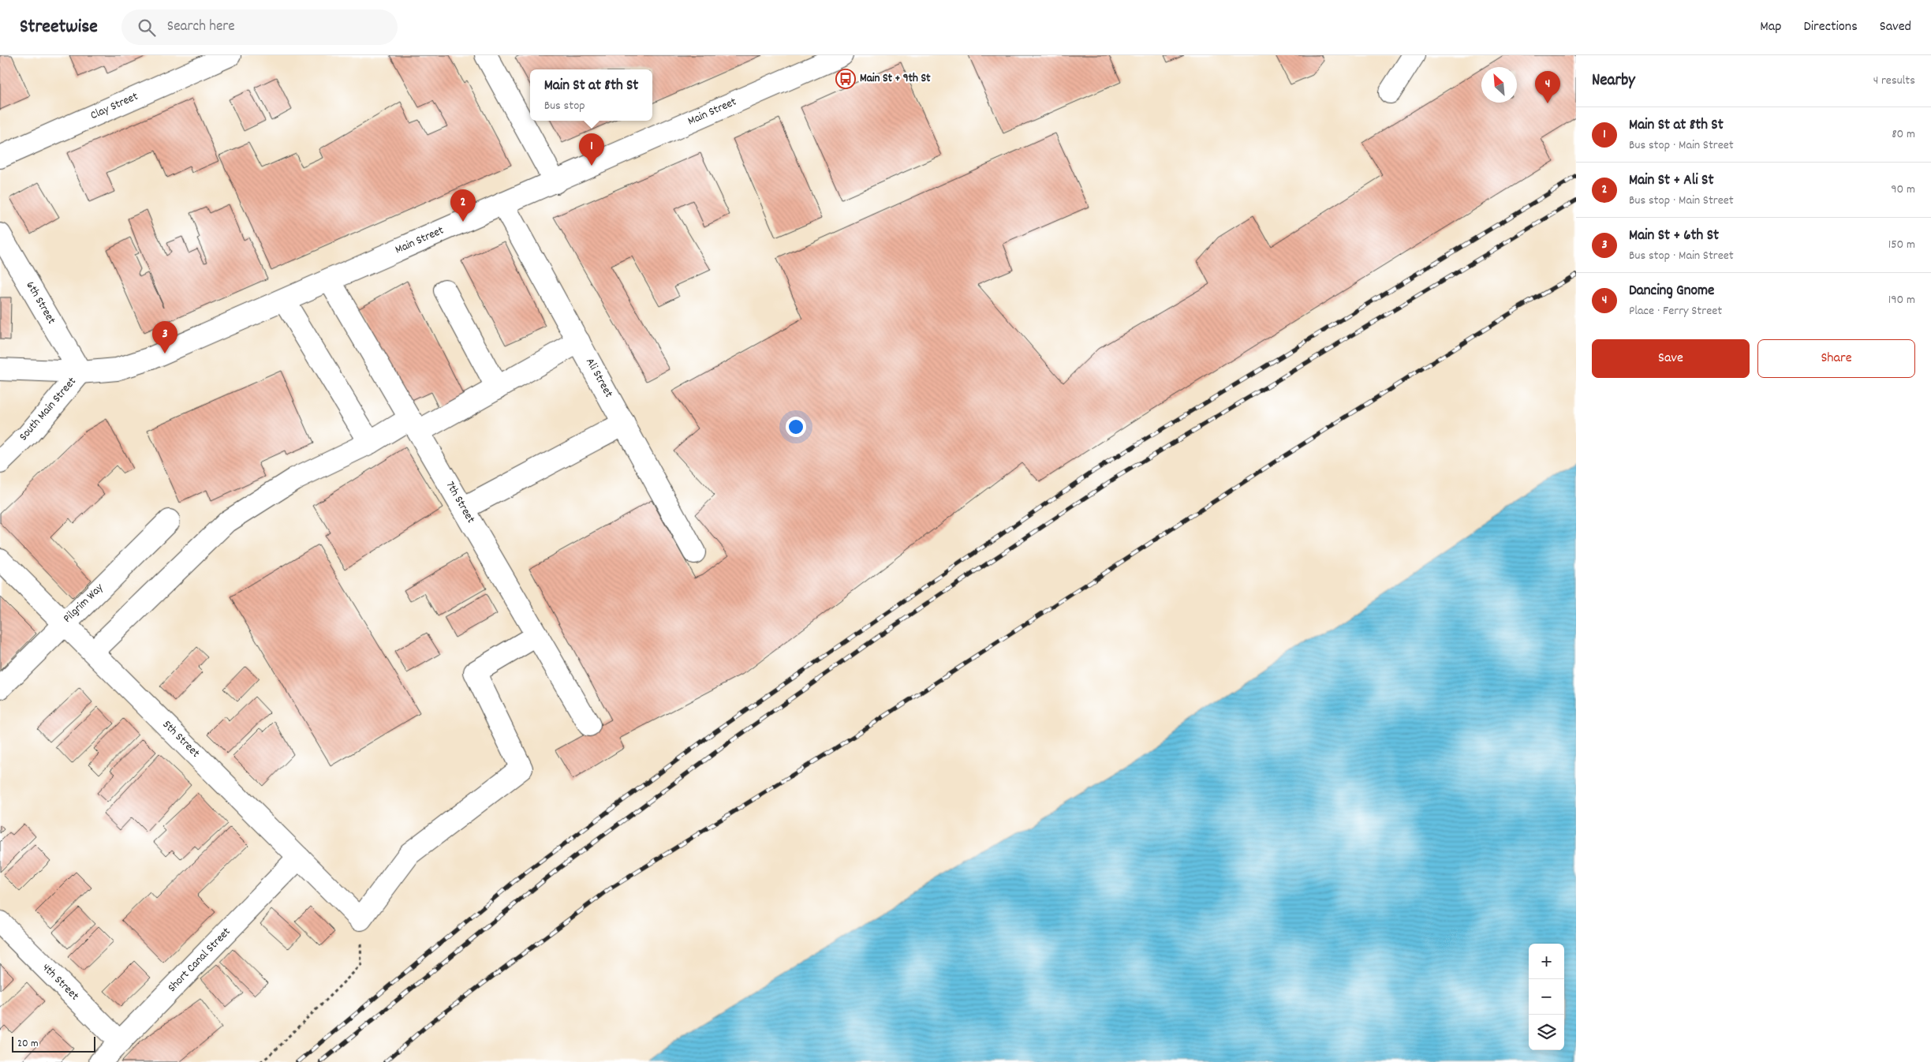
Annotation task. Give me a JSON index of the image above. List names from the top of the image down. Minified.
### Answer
{"streets":{"street":["Clay Street","Main Street","6th Street","Ali Street","South Main Street","7th Street","Pilgrim Way","5th Street","Short Canal Street","4th Street"]},"crossings":[["Main Street","6th Street"],["Main Street","Ali Street"],["Main Street","South Main Street"],["Main Street","7th Street"],["6th Street","South Main Street"],["Pilgrim Way","5th Street"],["5th Street","Short Canal Street"],["Short Canal Street","4th Street"]],"places":{"bus stop":["Main St + 9th St"]},"scale_bar":"20 m","north":"top left","page":{"header":"Streetwise","search":"Search here","nav":["Map","Directions","Saved"],"heading":["Nearby","4 results"],"popup":["Main St at 8th St","Bus stop"],"pins":["4","1","2","3"],"list":[{"mark":"1","name":"Main St at 8th St","note":"Bus stop · Main Street","value":"80 m"},{"mark":"2","name":"Main St + Ali St","note":"Bus stop · Main Street","value":"90 m"},{"mark":"3","name":"Main St + 6th St","note":"Bus stop · Main Street","value":"150 m"},{"mark":"4","name":"Dancing Gnome","note":"Place · Ferry Street","value":"190 m"}],"buttons":["Save","Share"],"map_buttons":["+","−"],"scale":"20 m"}}
